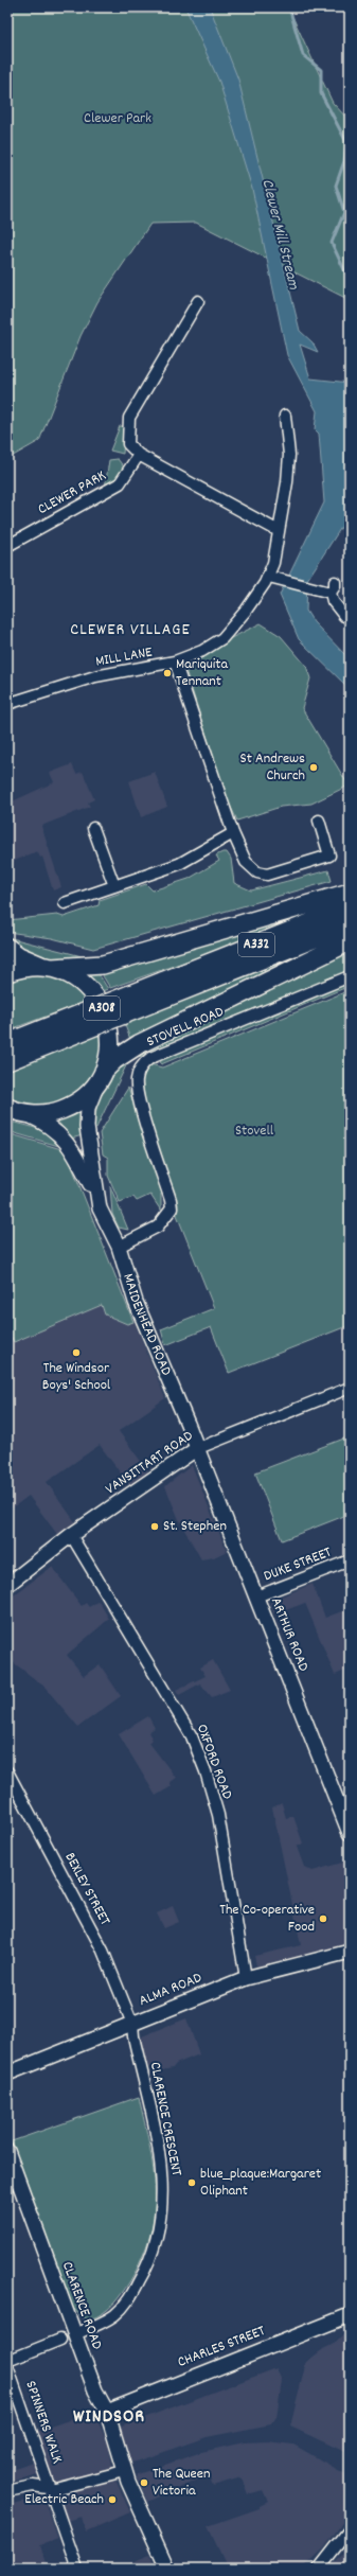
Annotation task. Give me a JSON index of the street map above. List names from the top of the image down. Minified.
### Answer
{"streets":{"main road":["A332","A308"],"street":["CLEWER PARK","MILL LANE","STOVELL ROAD","MAIDENHEAD ROAD","VANSITTART ROAD","DUKE STREET","ARTHUR ROAD","OXFORD ROAD","BEXLEY STREET","ALMA ROAD","CLARENCE CRESCENT","CLARENCE ROAD","CHARLES STREET","SPINNERS WALK"]},"crossings":[["A308","MAIDENHEAD ROAD"],["STOVELL ROAD","MAIDENHEAD ROAD"],["MAIDENHEAD ROAD","VANSITTART ROAD"],["MAIDENHEAD ROAD","ARTHUR ROAD"],["VANSITTART ROAD","ARTHUR ROAD"],["VANSITTART ROAD","OXFORD ROAD"],["DUKE STREET","ARTHUR ROAD"],["OXFORD ROAD","ALMA ROAD"],["BEXLEY STREET","ALMA ROAD"],["BEXLEY STREET","CLARENCE CRESCENT"],["ALMA ROAD","CLARENCE CRESCENT"],["CLARENCE CRESCENT","CLARENCE ROAD"],["CLARENCE ROAD","CHARLES STREET"]],"districts":["CLEWER VILLAGE","WINDSOR"],"water":["Clewer Mill Stream"],"parks":["Clewer Park","Stovell"],"places":["Mariquita Tennant","St Andrews Church","The Windsor Boys' School","St. Stephen","The Co-operative Food","blue_plaque:Margaret Oliphant","The Queen Victoria","Electric Beach"]}
